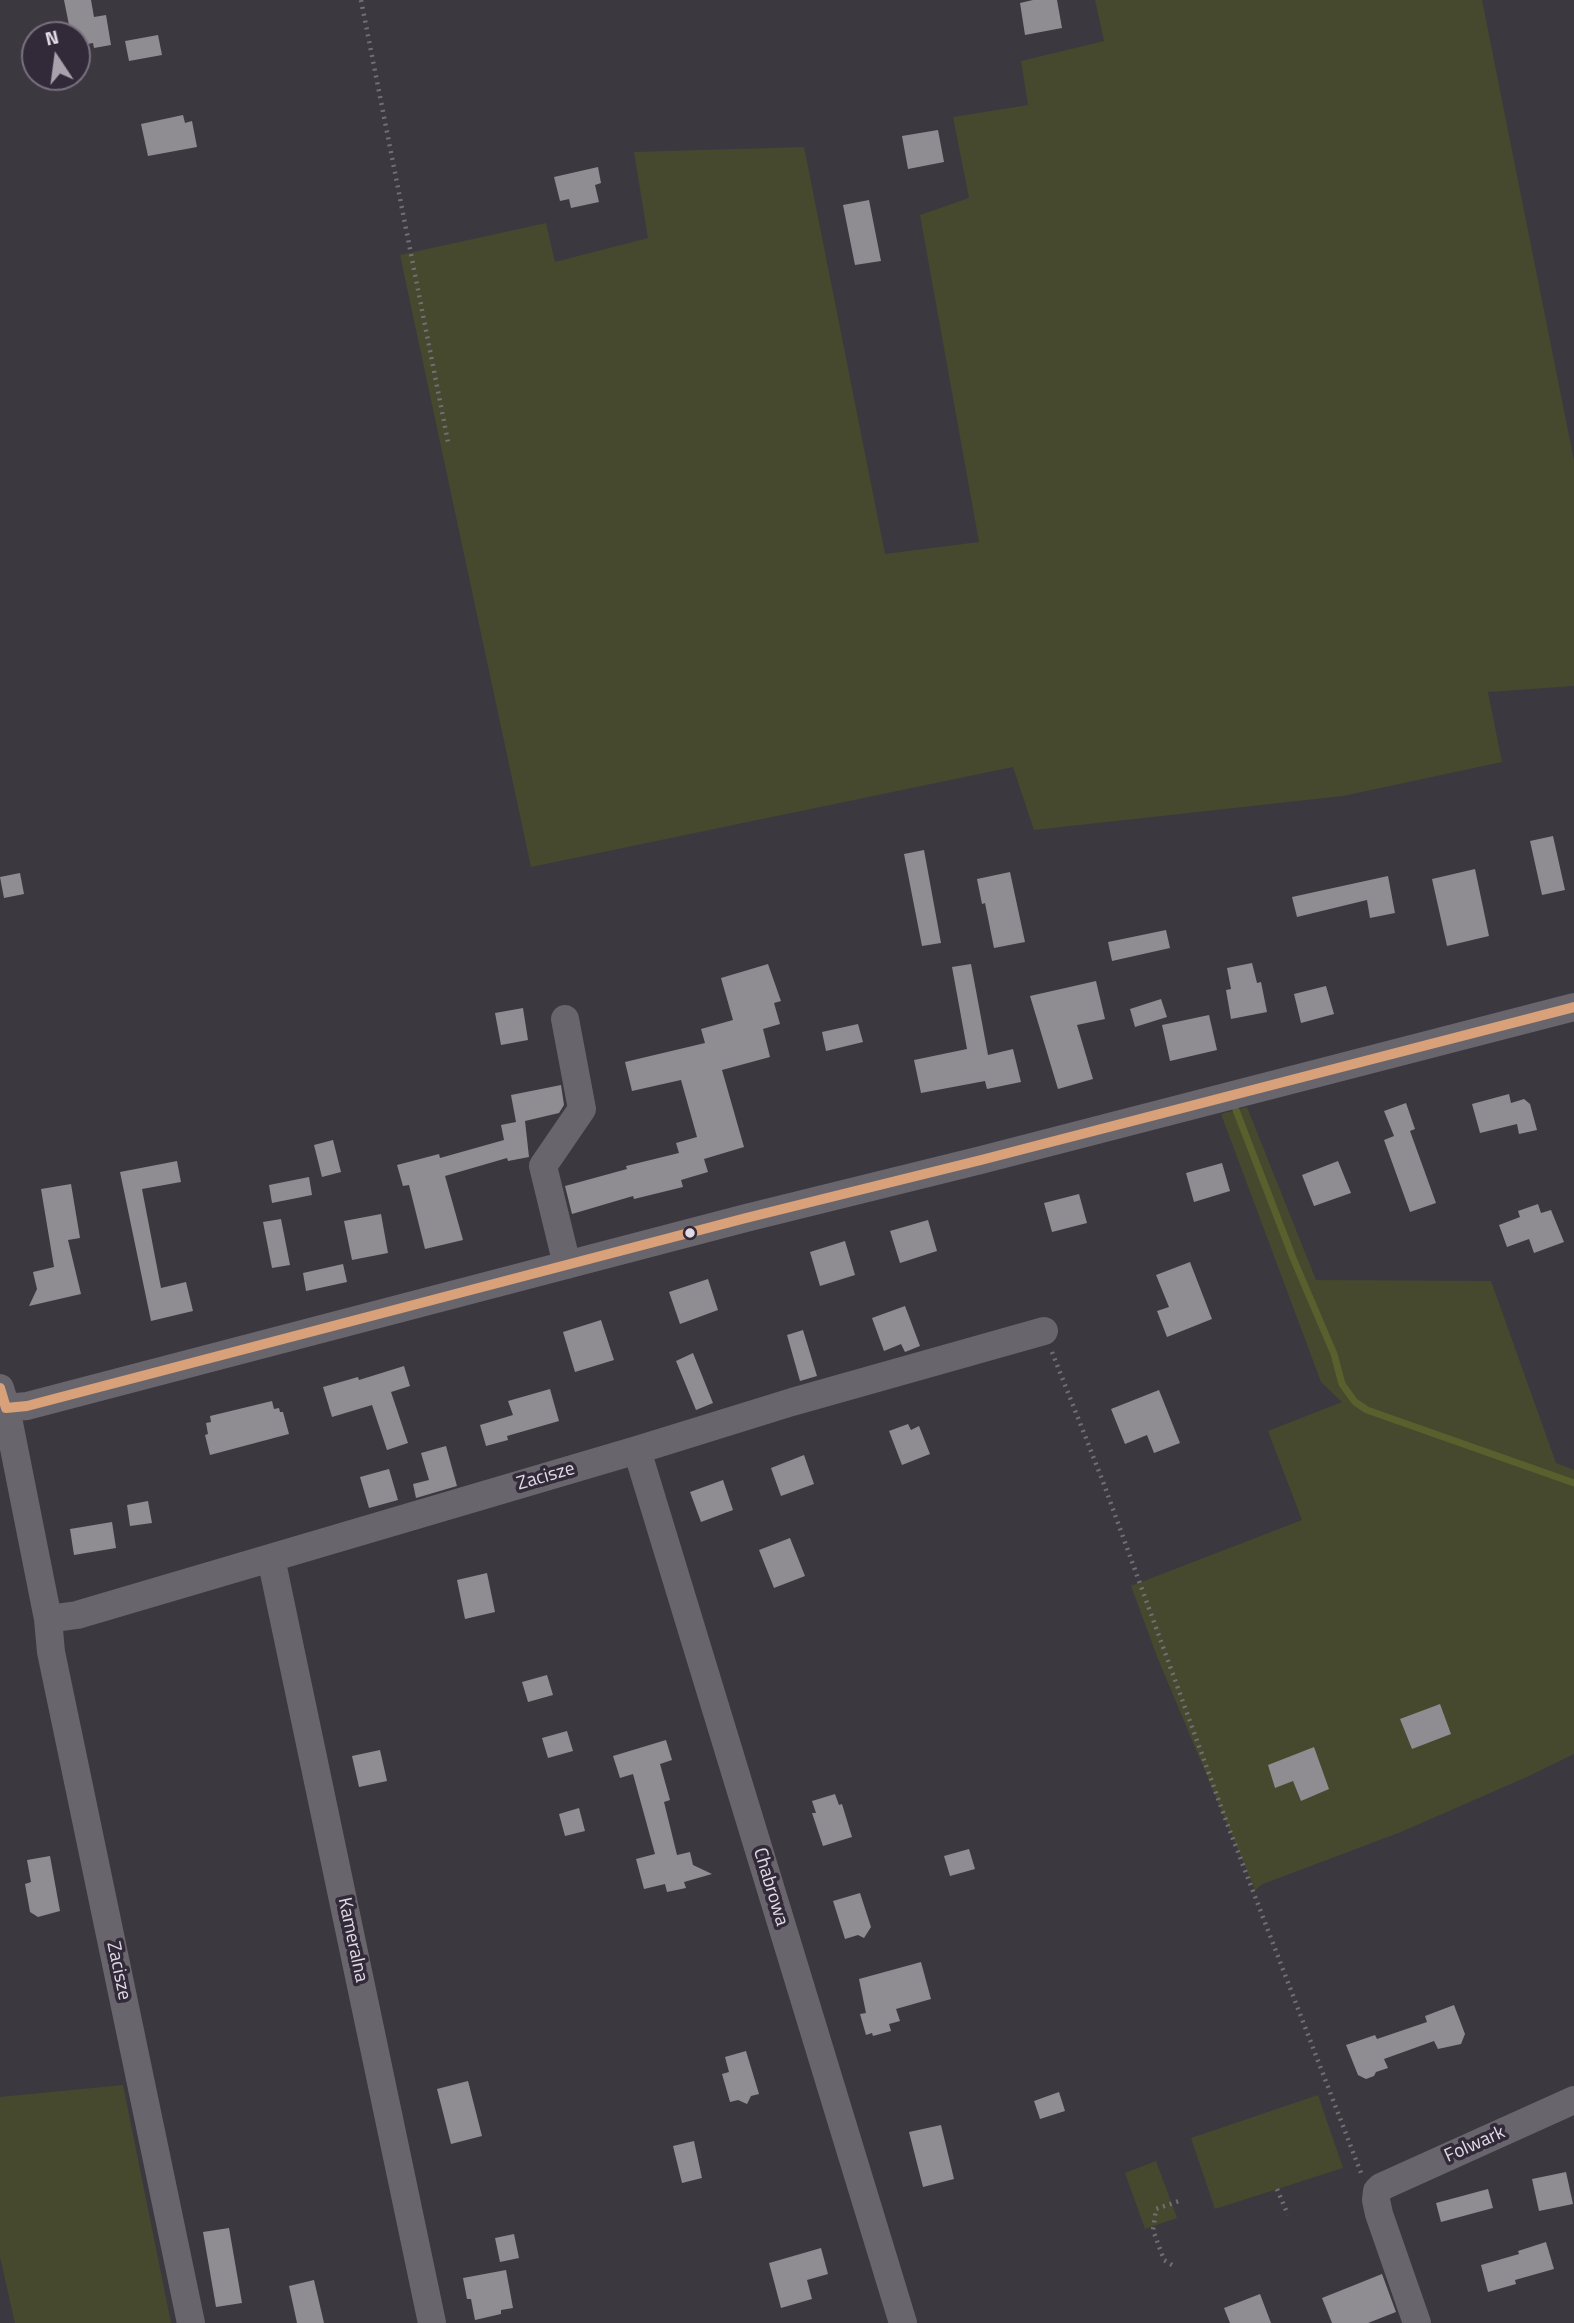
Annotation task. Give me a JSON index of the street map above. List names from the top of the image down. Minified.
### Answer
{"streets":{"street":["Zacisze","Chabrowa","Kameralna","Folwark"]},"crossings":[["Zacisze","Chabrowa"],["Zacisze","Kameralna"]],"north":"top"}
